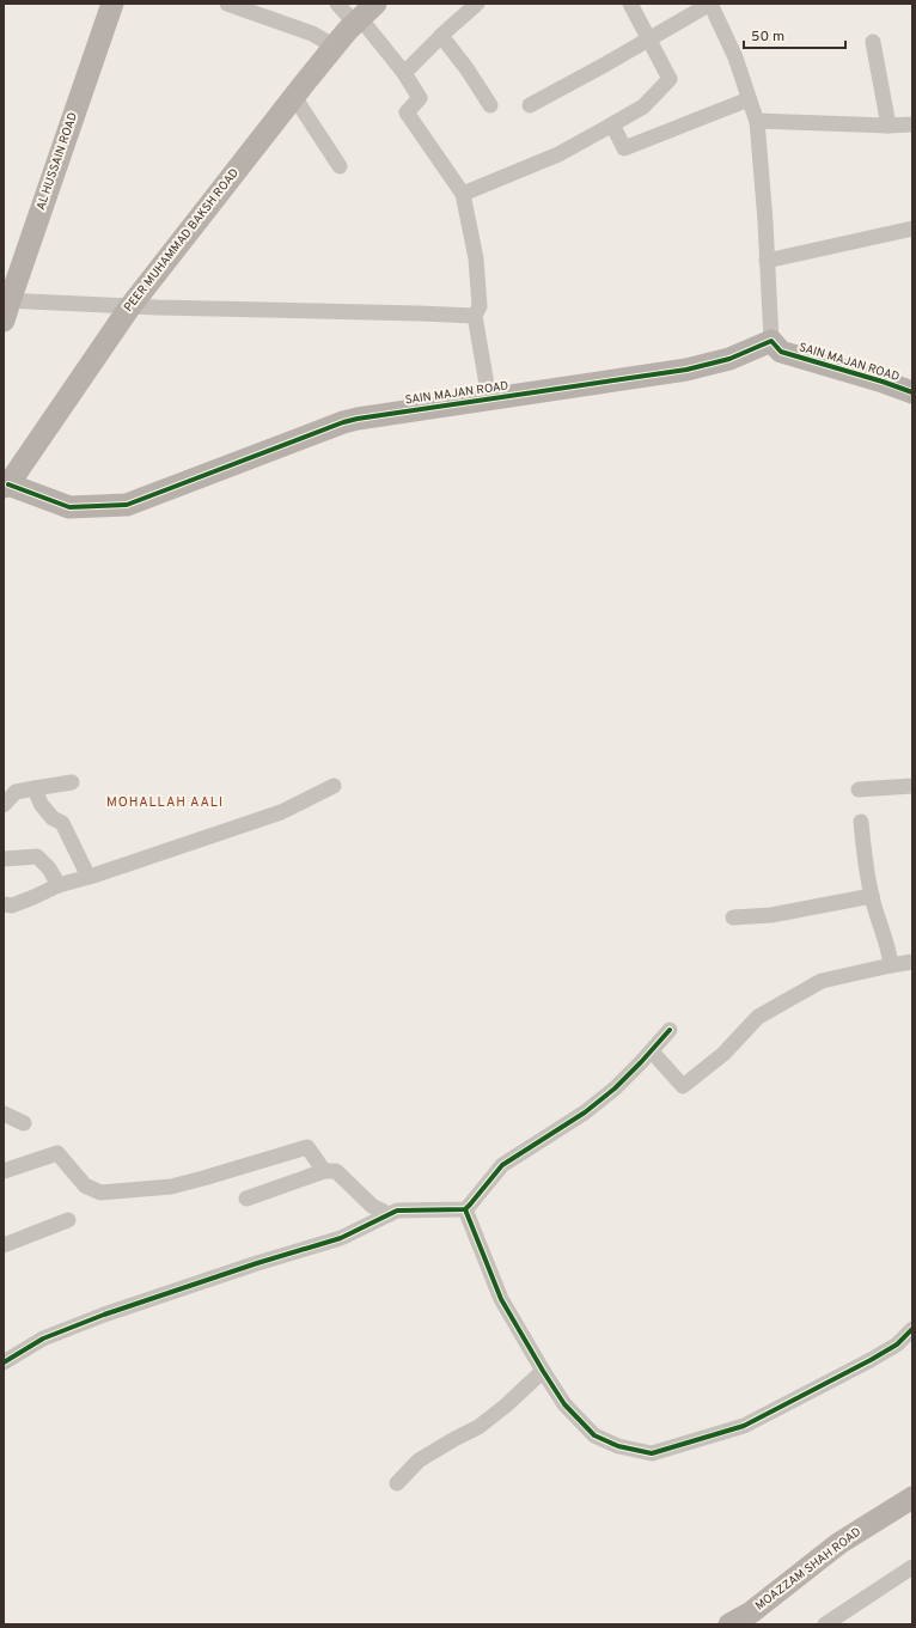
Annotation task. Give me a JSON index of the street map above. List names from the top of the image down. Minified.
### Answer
{"streets":{"street":["AL HUSSAIN ROAD","PEER MUHAMMAD BAKSH ROAD","SAIN MAJAN ROAD","MOAZZAM SHAH ROAD"]},"crossings":[["PEER MUHAMMAD BAKSH ROAD","SAIN MAJAN ROAD"]],"districts":["MOHALLAH AALI"],"scale_bar":"50 m"}
